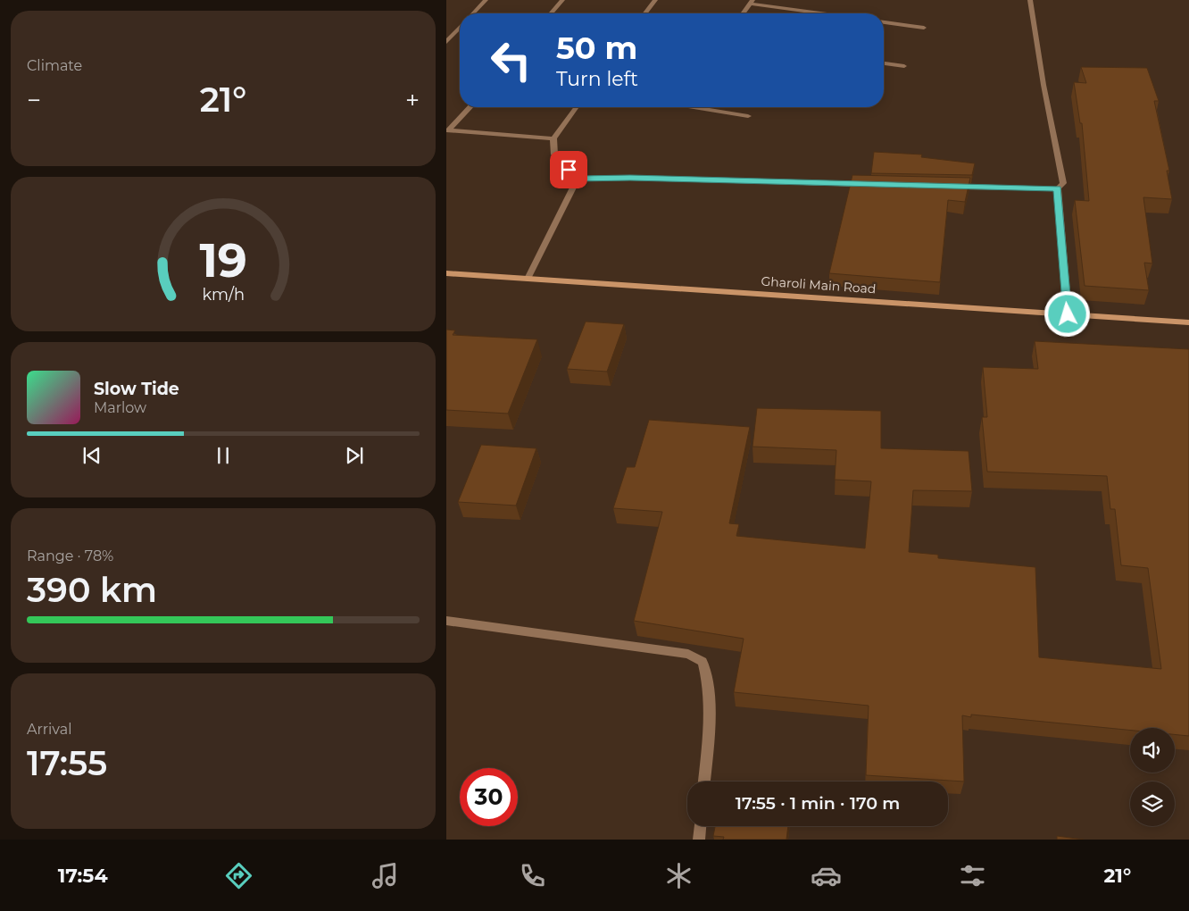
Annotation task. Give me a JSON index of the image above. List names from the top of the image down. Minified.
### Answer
{"streets":{"street":["Gharoli Main Road"]},"page":{"tile":["Climate",["Range · 78%","390 km"],["Arrival","17:55"]],"turn":["50 m","Turn left"],"heat":["−","21°","+"],"song":["Slow Tide","Marlow"],"limit":"30","trip":"17:55 · 1 min · 170 m","tabs":["17:54","21°"],"gauge":["19","km/h"]}}
